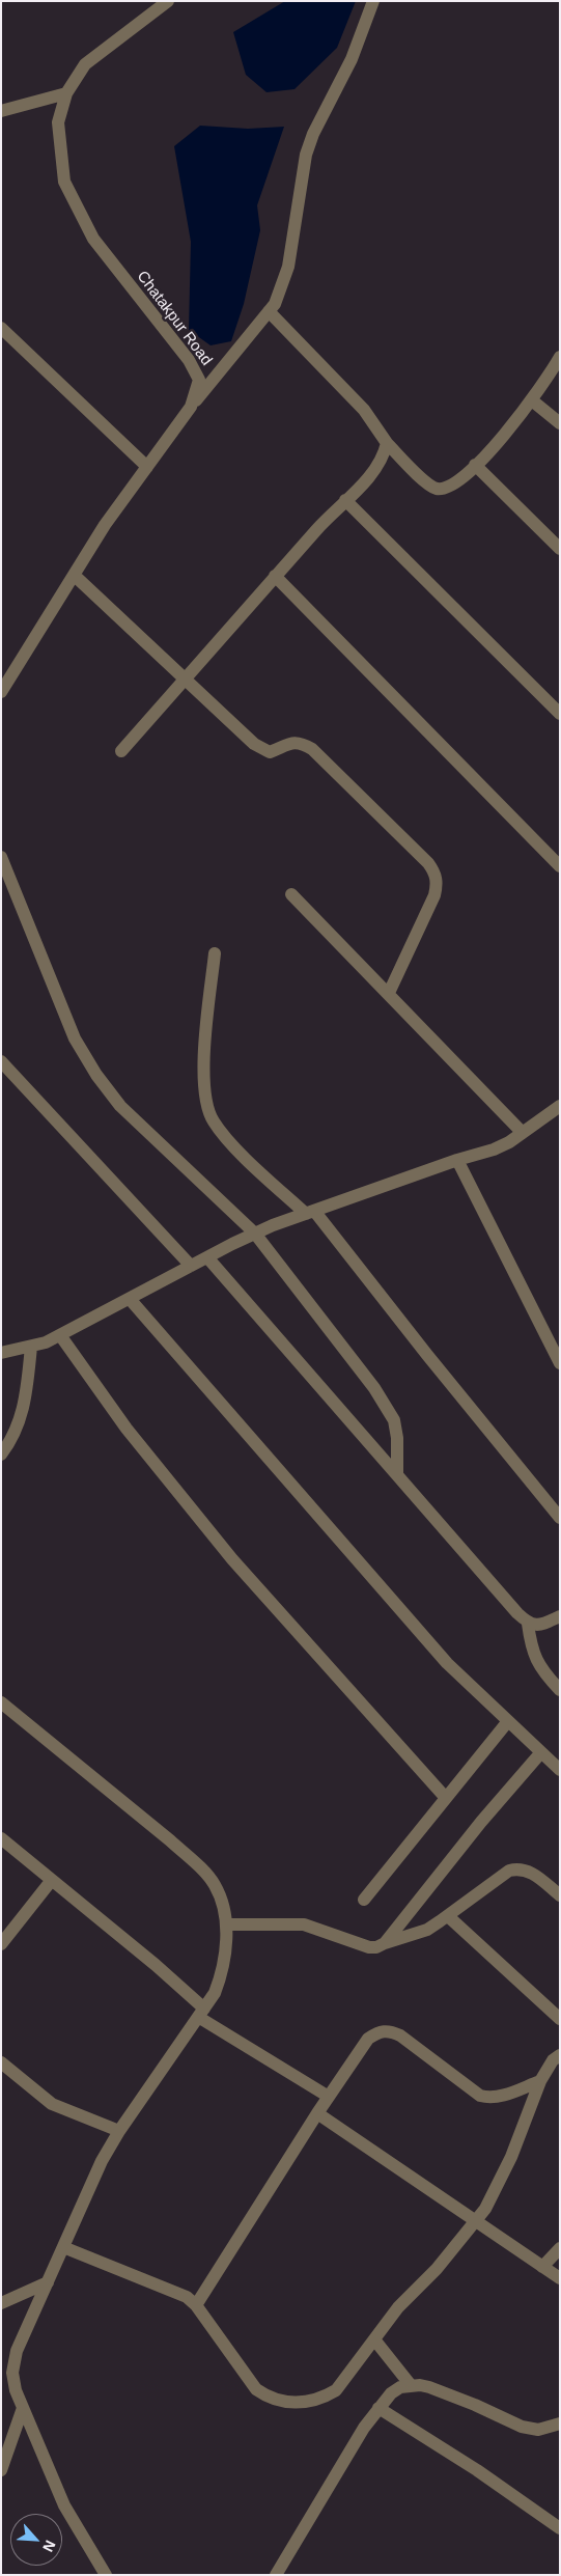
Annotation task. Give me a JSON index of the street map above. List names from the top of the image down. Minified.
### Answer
{"streets":{"street":["Chatakpur Road"]},"north":"bottom right"}
